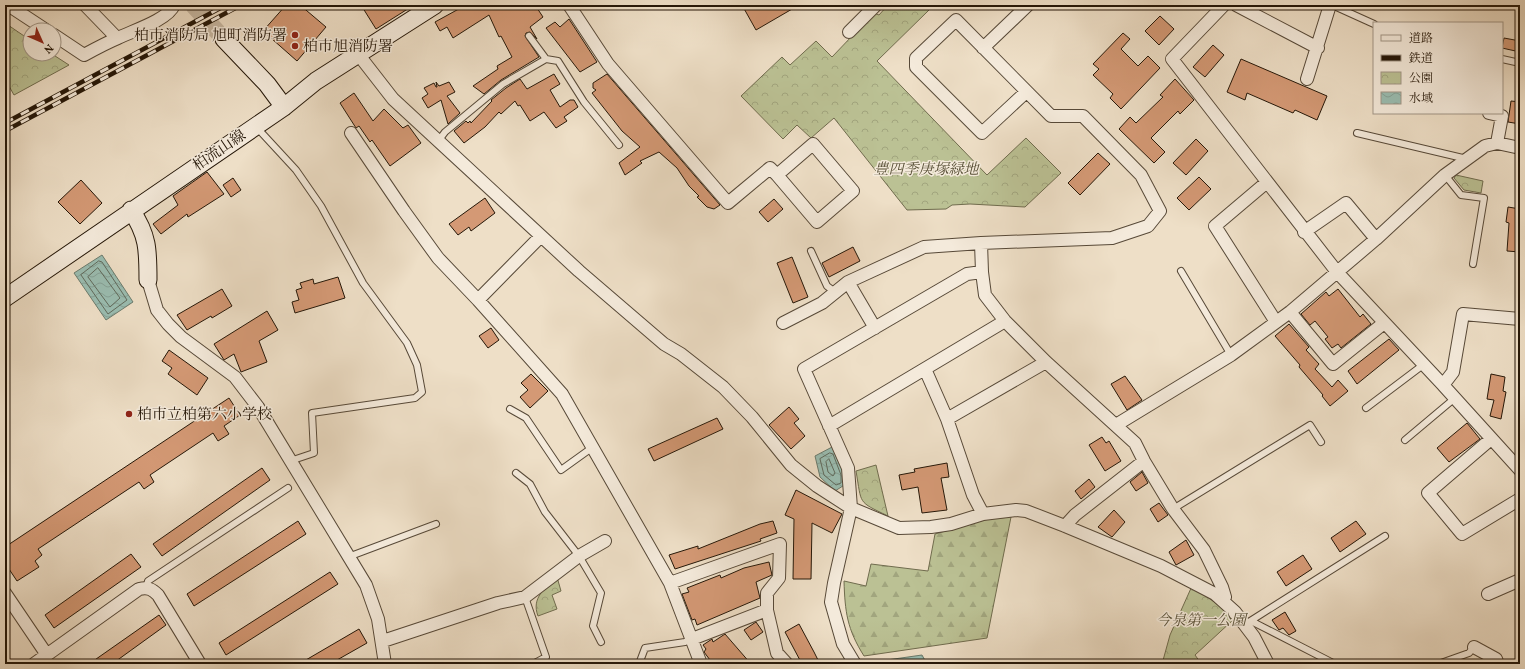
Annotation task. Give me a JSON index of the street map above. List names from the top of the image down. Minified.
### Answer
{"streets":{"main road":["柏流山線"]},"parks":["豊四季庚塚緑地","今泉第一公園"],"places":["柏市消防局 旭町消防署","柏市旭消防署","柏市立柏第六小学校"],"legend":["道路","鉄道","公園","水域"],"north":"bottom right"}
